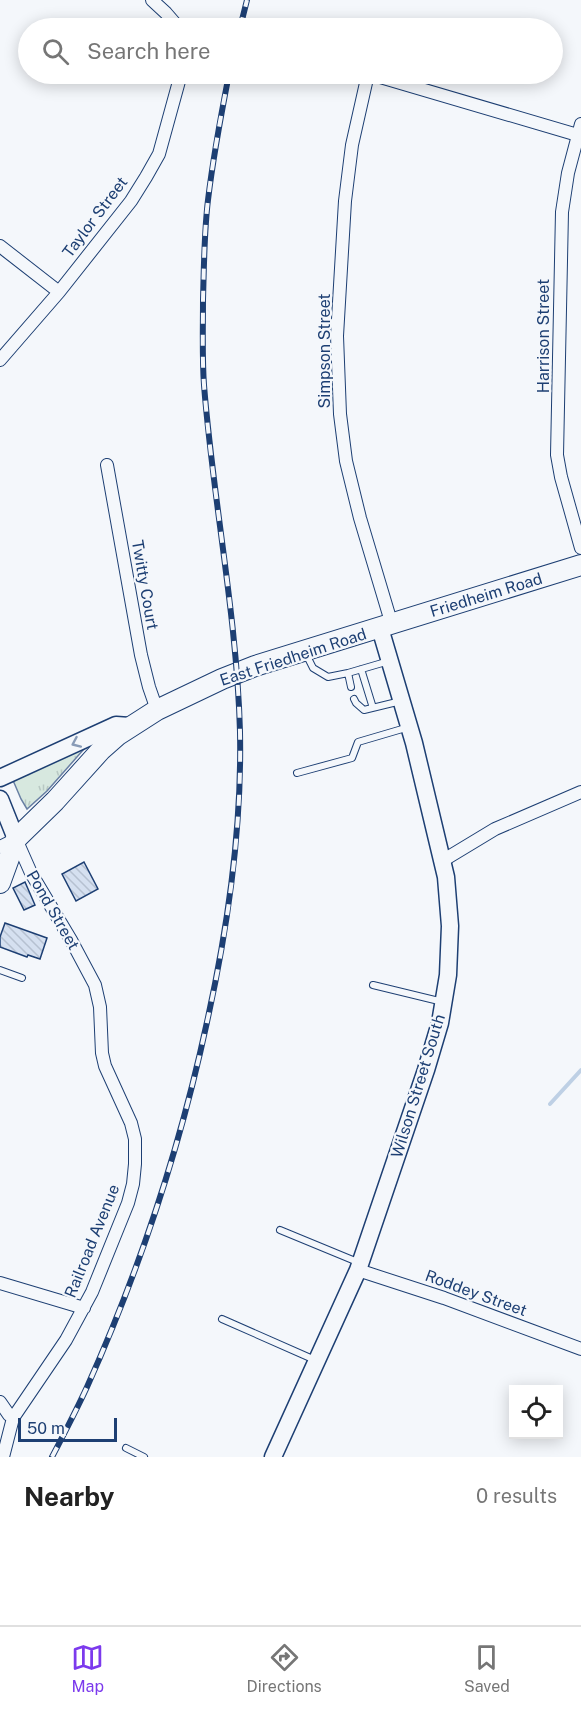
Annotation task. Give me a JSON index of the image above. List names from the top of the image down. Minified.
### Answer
{"streets":{"main road":["Friedheim Road","East Friedheim Road"],"street":["Taylor Street","Harrison Street","Simpson Street","Twitty Court","Pond Street","Wilson Street South","Railroad Avenue","Roddey Street"]},"crossings":[["Simpson Street","Friedheim Road"],["Simpson Street","East Friedheim Road"],["Simpson Street","Wilson Street South"],["Twitty Court","East Friedheim Road"],["Friedheim Road","East Friedheim Road"],["Friedheim Road","Wilson Street South"],["East Friedheim Road","Wilson Street South"],["Pond Street","Railroad Avenue"],["Wilson Street South","Roddey Street"]],"scale_bar":"50 m","page":{"search":"Search here","scale":"50 m","heading":["Nearby","0 results"],"nav":["Map","Directions","Saved"]}}
